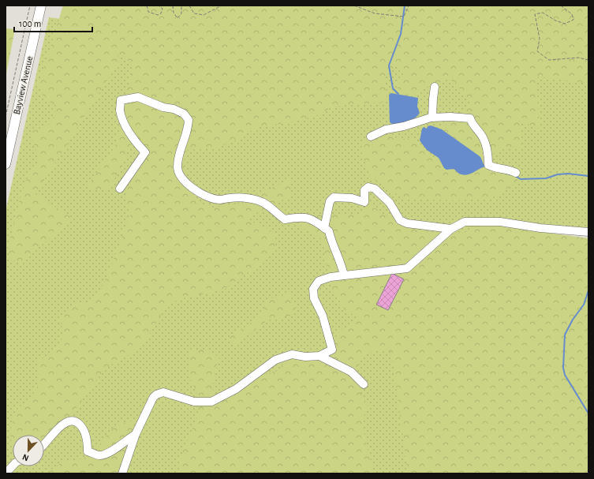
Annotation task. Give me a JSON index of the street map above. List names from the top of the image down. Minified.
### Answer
{"streets":{"main road":["Bayview Avenue"]},"scale_bar":"100 m","north":"bottom"}
